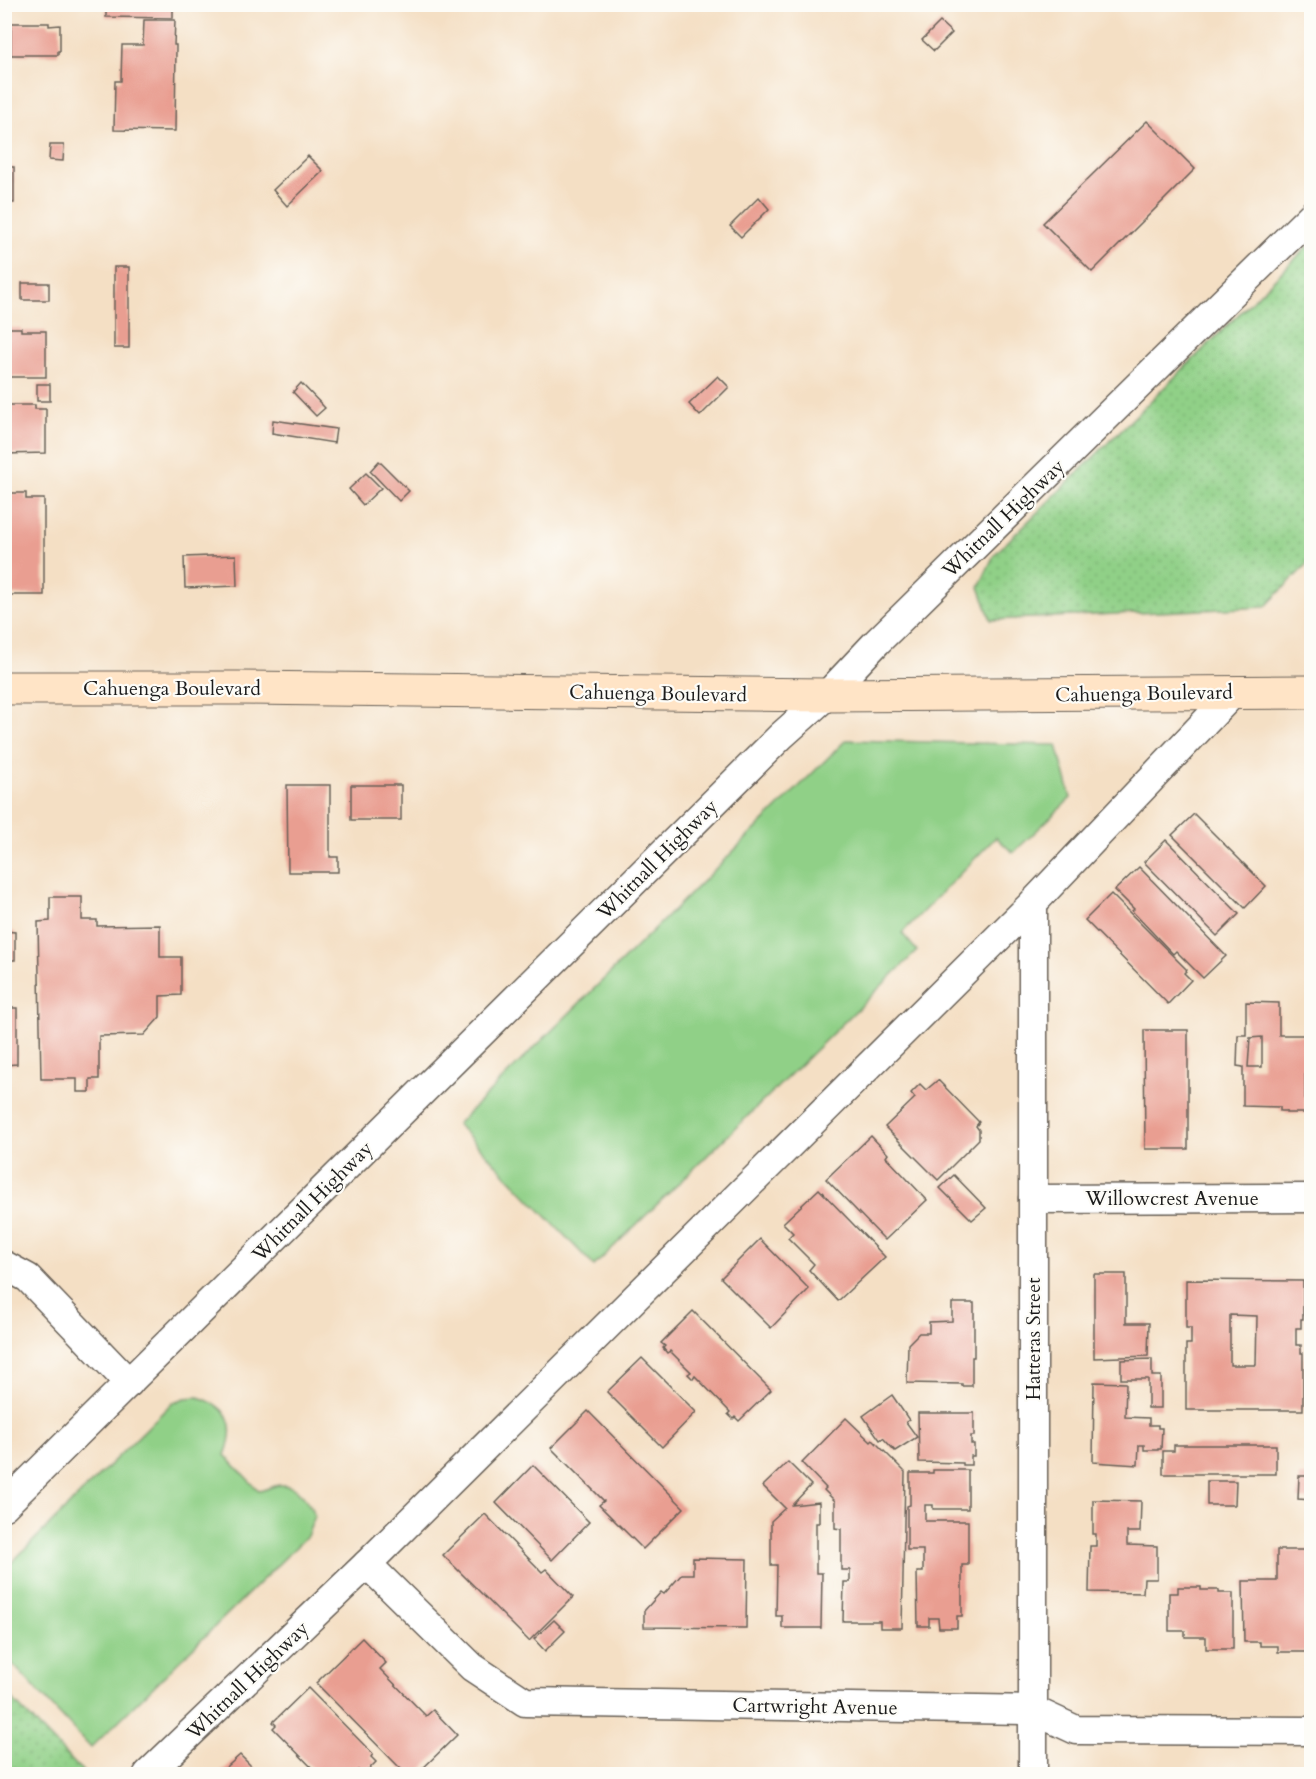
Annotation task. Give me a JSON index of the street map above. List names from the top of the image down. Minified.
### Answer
{"streets":{"main road":["Cahuenga Boulevard"],"street":["Whitnall Highway","Willowcrest Avenue","Hatteras Street","Cartwright Avenue"]},"crossings":[["Whitnall Highway","Cahuenga Boulevard"],["Whitnall Highway","Hatteras Street"],["Whitnall Highway","Cartwright Avenue"],["Willowcrest Avenue","Hatteras Street"],["Hatteras Street","Cartwright Avenue"]]}
